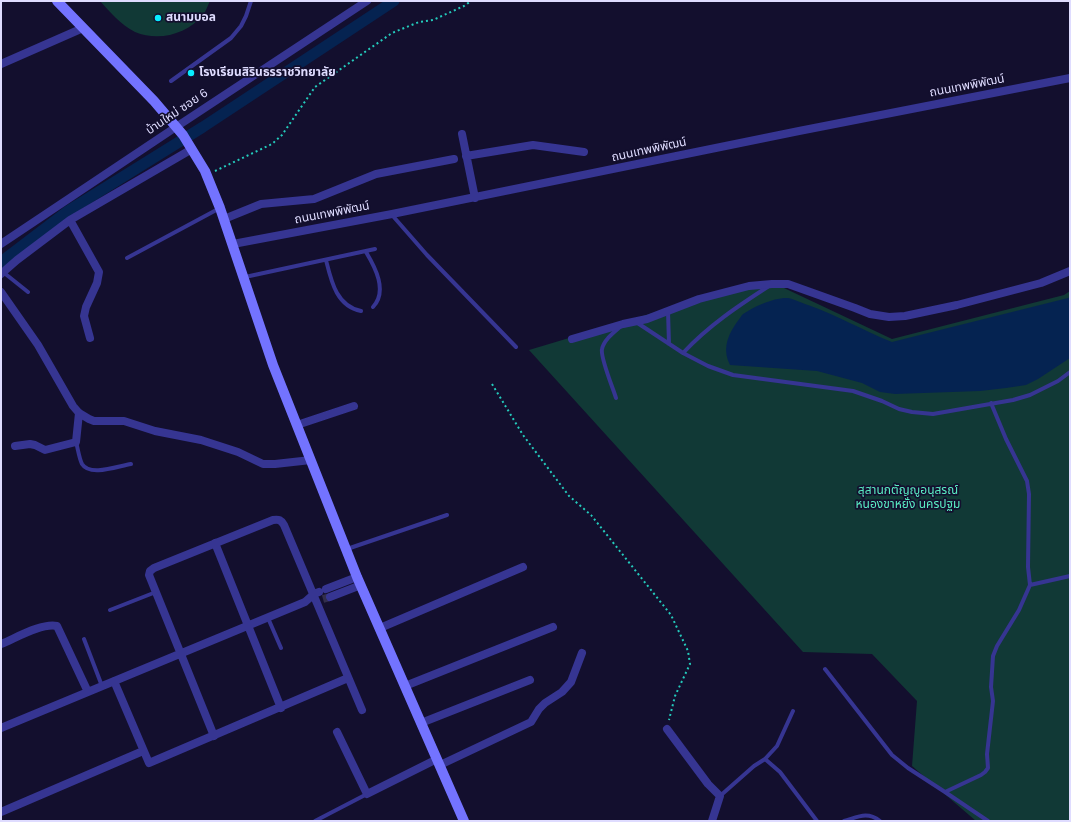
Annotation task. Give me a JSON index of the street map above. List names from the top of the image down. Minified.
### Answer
{"streets":{"street":["ถนนเทพพิพัฒน์","บ้านใหม่ ซอย 6"]},"parks":["สุสานกตัญญูอนุสรณ์ หนองขาหยั่ง นครปฐม"],"places":["สนามบอล","โรงเรียนสิรินธรราชวิทยาลัย"]}
